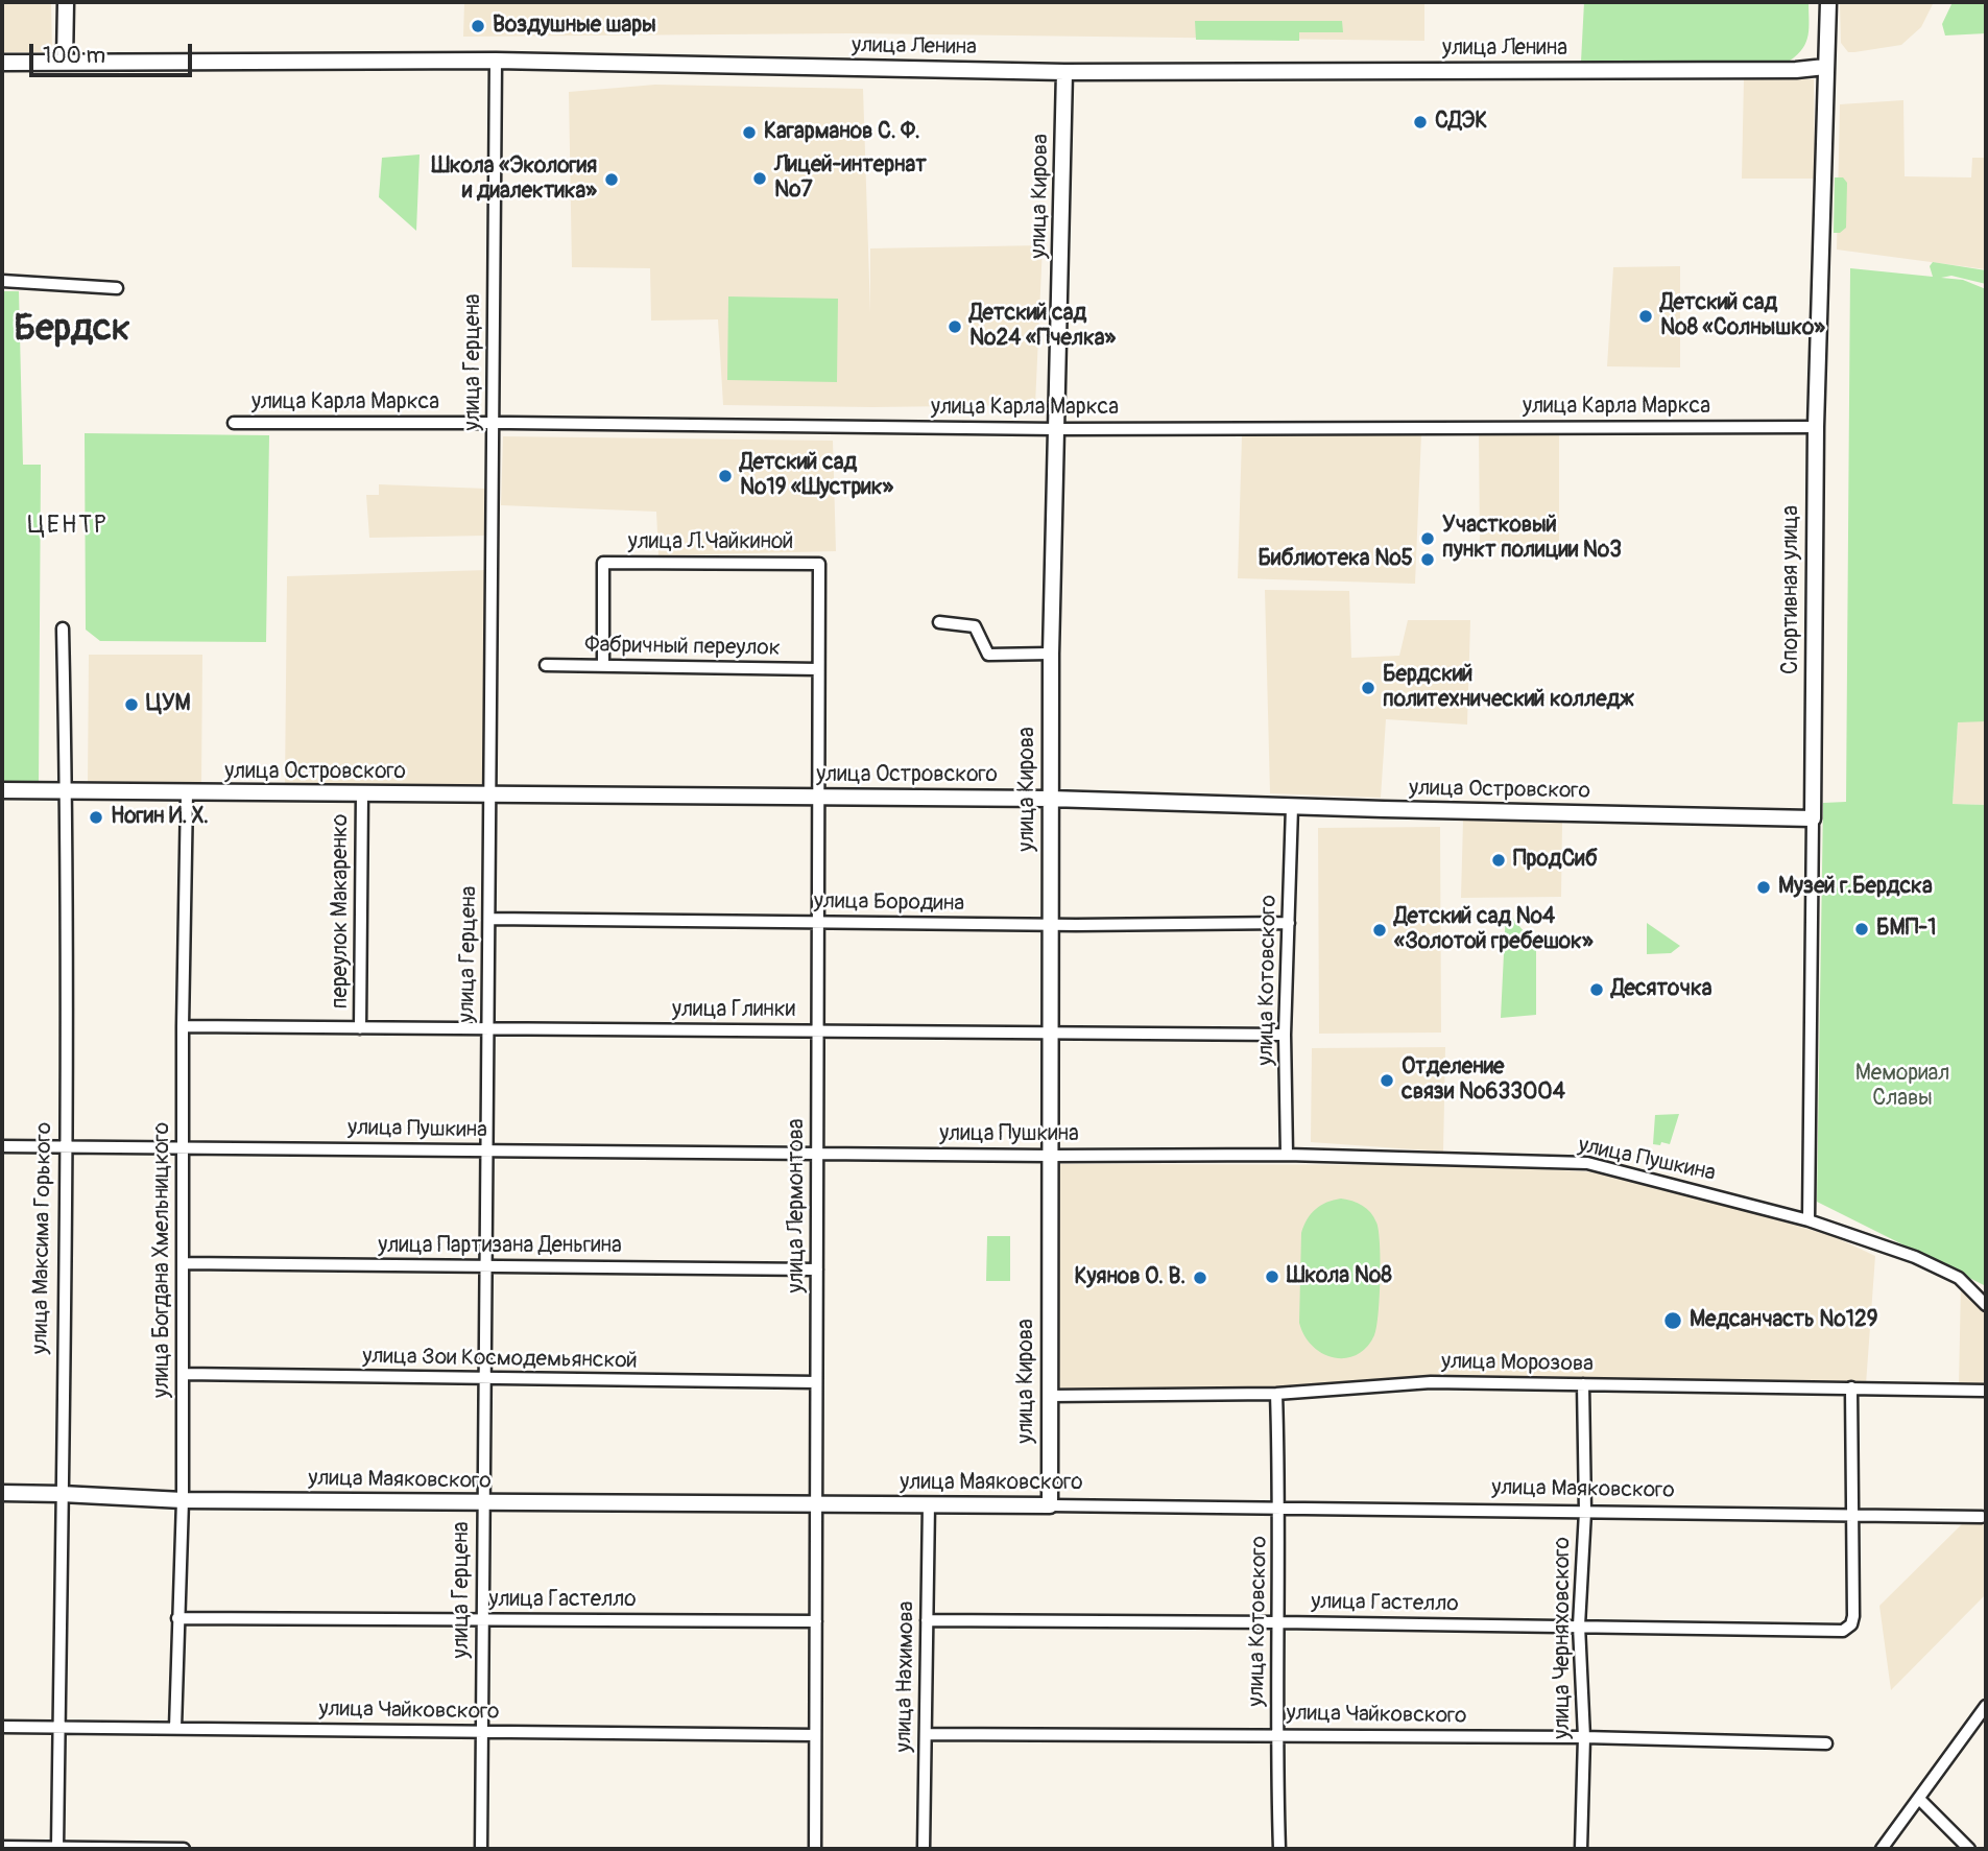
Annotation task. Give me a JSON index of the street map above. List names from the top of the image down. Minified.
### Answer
{"streets":{"street":["улица Ленина","улица Кирова","улица Герцена","улица Карла Маркса","улица Л.Чайкиной","Спортивная улица","Фабричный переулок","улица Островского","улица Бородина","переулок Макаренко","улица Котовского","улица Глинки","улица Пушкина","улица Лермонтова","улица Максима Горького","улица Партизана Деньгина","улица Богдана Хмельницкого","улица Зои Космодемьянской","улица Морозова","улица Маяковского","улица Гастелло","улица Черняховского","улица Нахимова","улица Чайковского"]},"crossings":[["улица Ленина","улица Кирова"],["улица Ленина","улица Герцена"],["улица Ленина","Спортивная улица"],["улица Кирова","улица Карла Маркса"],["улица Кирова","улица Островского"],["улица Кирова","улица Бородина"],["улица Кирова","улица Глинки"],["улица Кирова","улица Пушкина"],["улица Кирова","улица Морозова"],["улица Кирова","улица Маяковского"],["улица Герцена","улица Карла Маркса"],["улица Герцена","улица Островского"],["улица Герцена","улица Бородина"],["улица Герцена","улица Глинки"],["улица Герцена","улица Пушкина"],["улица Герцена","улица Партизана Деньгина"],["улица Герцена","улица Зои Космодемьянской"],["улица Герцена","улица Маяковского"],["улица Герцена","улица Гастелло"],["улица Герцена","улица Чайковского"],["улица Карла Маркса","Спортивная улица"],["улица Л.Чайкиной","Фабричный переулок"],["улица Л.Чайкиной","улица Лермонтова"],["Спортивная улица","улица Островского"],["Спортивная улица","улица Пушкина"],["Фабричный переулок","улица Лермонтова"],["улица Островского","переулок Макаренко"],["улица Островского","улица Котовского"],["улица Островского","улица Лермонтова"],["улица Островского","улица Максима Горького"],["улица Островского","улица Богдана Хмельницкого"],["улица Бородина","улица Котовского"],["улица Бородина","улица Лермонтова"],["переулок Макаренко","улица Глинки"],["улица Котовского","улица Глинки"],["улица Котовского","улица Пушкина"],["улица Котовского","улица Морозова"],["улица Котовского","улица Маяковского"],["улица Котовского","улица Гастелло"],["улица Котовского","улица Чайковского"],["улица Глинки","улица Лермонтова"],["улица Глинки","улица Богдана Хмельницкого"],["улица Пушкина","улица Лермонтова"],["улица Пушкина","улица Максима Горького"],["улица Пушкина","улица Богдана Хмельницкого"],["улица Лермонтова","улица Партизана Деньгина"],["улица Лермонтова","улица Зои Космодемьянской"],["улица Лермонтова","улица Маяковского"],["улица Лермонтова","улица Гастелло"],["улица Лермонтова","улица Чайковского"],["улица Максима Горького","улица Маяковского"],["улица Максима Горького","улица Чайковского"],["улица Партизана Деньгина","улица Богдана Хмельницкого"],["улица Богдана Хмельницкого","улица Зои Космодемьянской"],["улица Богдана Хмельницкого","улица Маяковского"],["улица Богдана Хмельницкого","улица Гастелло"],["улица Богдана Хмельницкого","улица Чайковского"],["улица Морозова","улица Черняховского"],["улица Маяковского","улица Гастелло"],["улица Маяковского","улица Черняховского"],["улица Маяковского","улица Нахимова"],["улица Гастелло","улица Черняховского"],["улица Гастелло","улица Нахимова"],["улица Черняховского","улица Чайковского"],["улица Нахимова","улица Чайковского"]],"districts":["Бердск","ЦЕНТР"],"parks":["Мемориал Славы"],"places":["Воздушные шары","СДЭК","Кагарманов С. Ф.","Лицей-интернат №7","Школа «Экология и диалектика»","Детский сад №8 «Солнышко»","Детский сад №24 «Пчелка»","Детский сад №19 «Шустрик»","Участковый пункт полиции №3","Библиотека №5","Бердский политехнический колледж","ЦУМ","Ногин И. Х.","ПродСиб","Музей г.Бердска","БМП-1","Детский сад №4 «Золотой гребешок»","Десяточка","Отделение связи №633004","Школа №8","Куянов О. В.","Медсанчасть №129"],"scale_bar":"100 m"}
